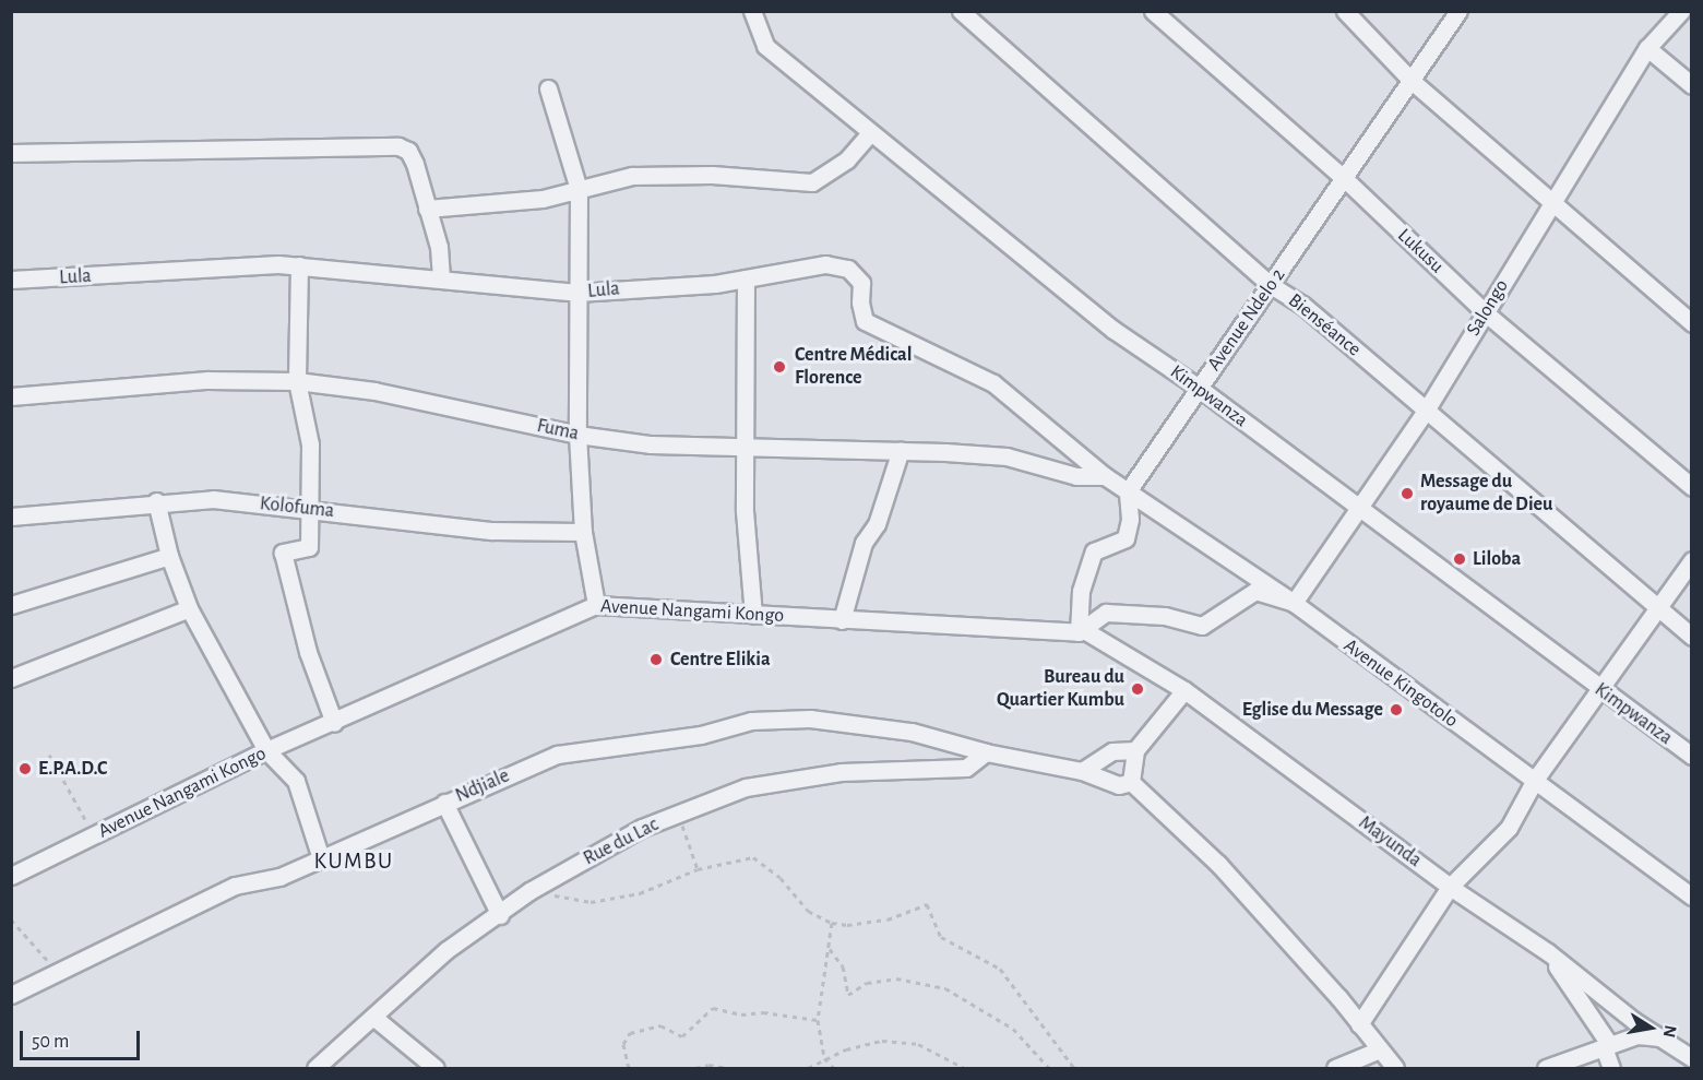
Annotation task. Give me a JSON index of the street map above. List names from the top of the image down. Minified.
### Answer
{"streets":{"street":["Lukusu","Lula","Salongo","Avenue Ndelo 2","Bienséance","Kimpwanza","Fuma","Kolofuma","Avenue Nangami Kongo","Avenue Kingotolo","Ndjiale","Rue du Lac","Mayunda"]},"crossings":[["Lukusu","Salongo"],["Lukusu","Avenue Ndelo 2"],["Lula","Fuma"],["Lula","Avenue Kingotolo"],["Salongo","Bienséance"],["Salongo","Kimpwanza"],["Salongo","Avenue Kingotolo"],["Avenue Ndelo 2","Bienséance"],["Avenue Ndelo 2","Kimpwanza"],["Avenue Ndelo 2","Avenue Kingotolo"],["Fuma","Avenue Kingotolo"],["Avenue Nangami Kongo","Mayunda"],["Ndjiale","Rue du Lac"]],"districts":["KUMBU"],"places":["Centre Médical Florence","Message du royaume de Dieu","Liloba","Centre Elikia","Bureau du Quartier Kumbu","Eglise du Message","E.P.A.D.C"],"scale_bar":"50 m","north":"right"}
